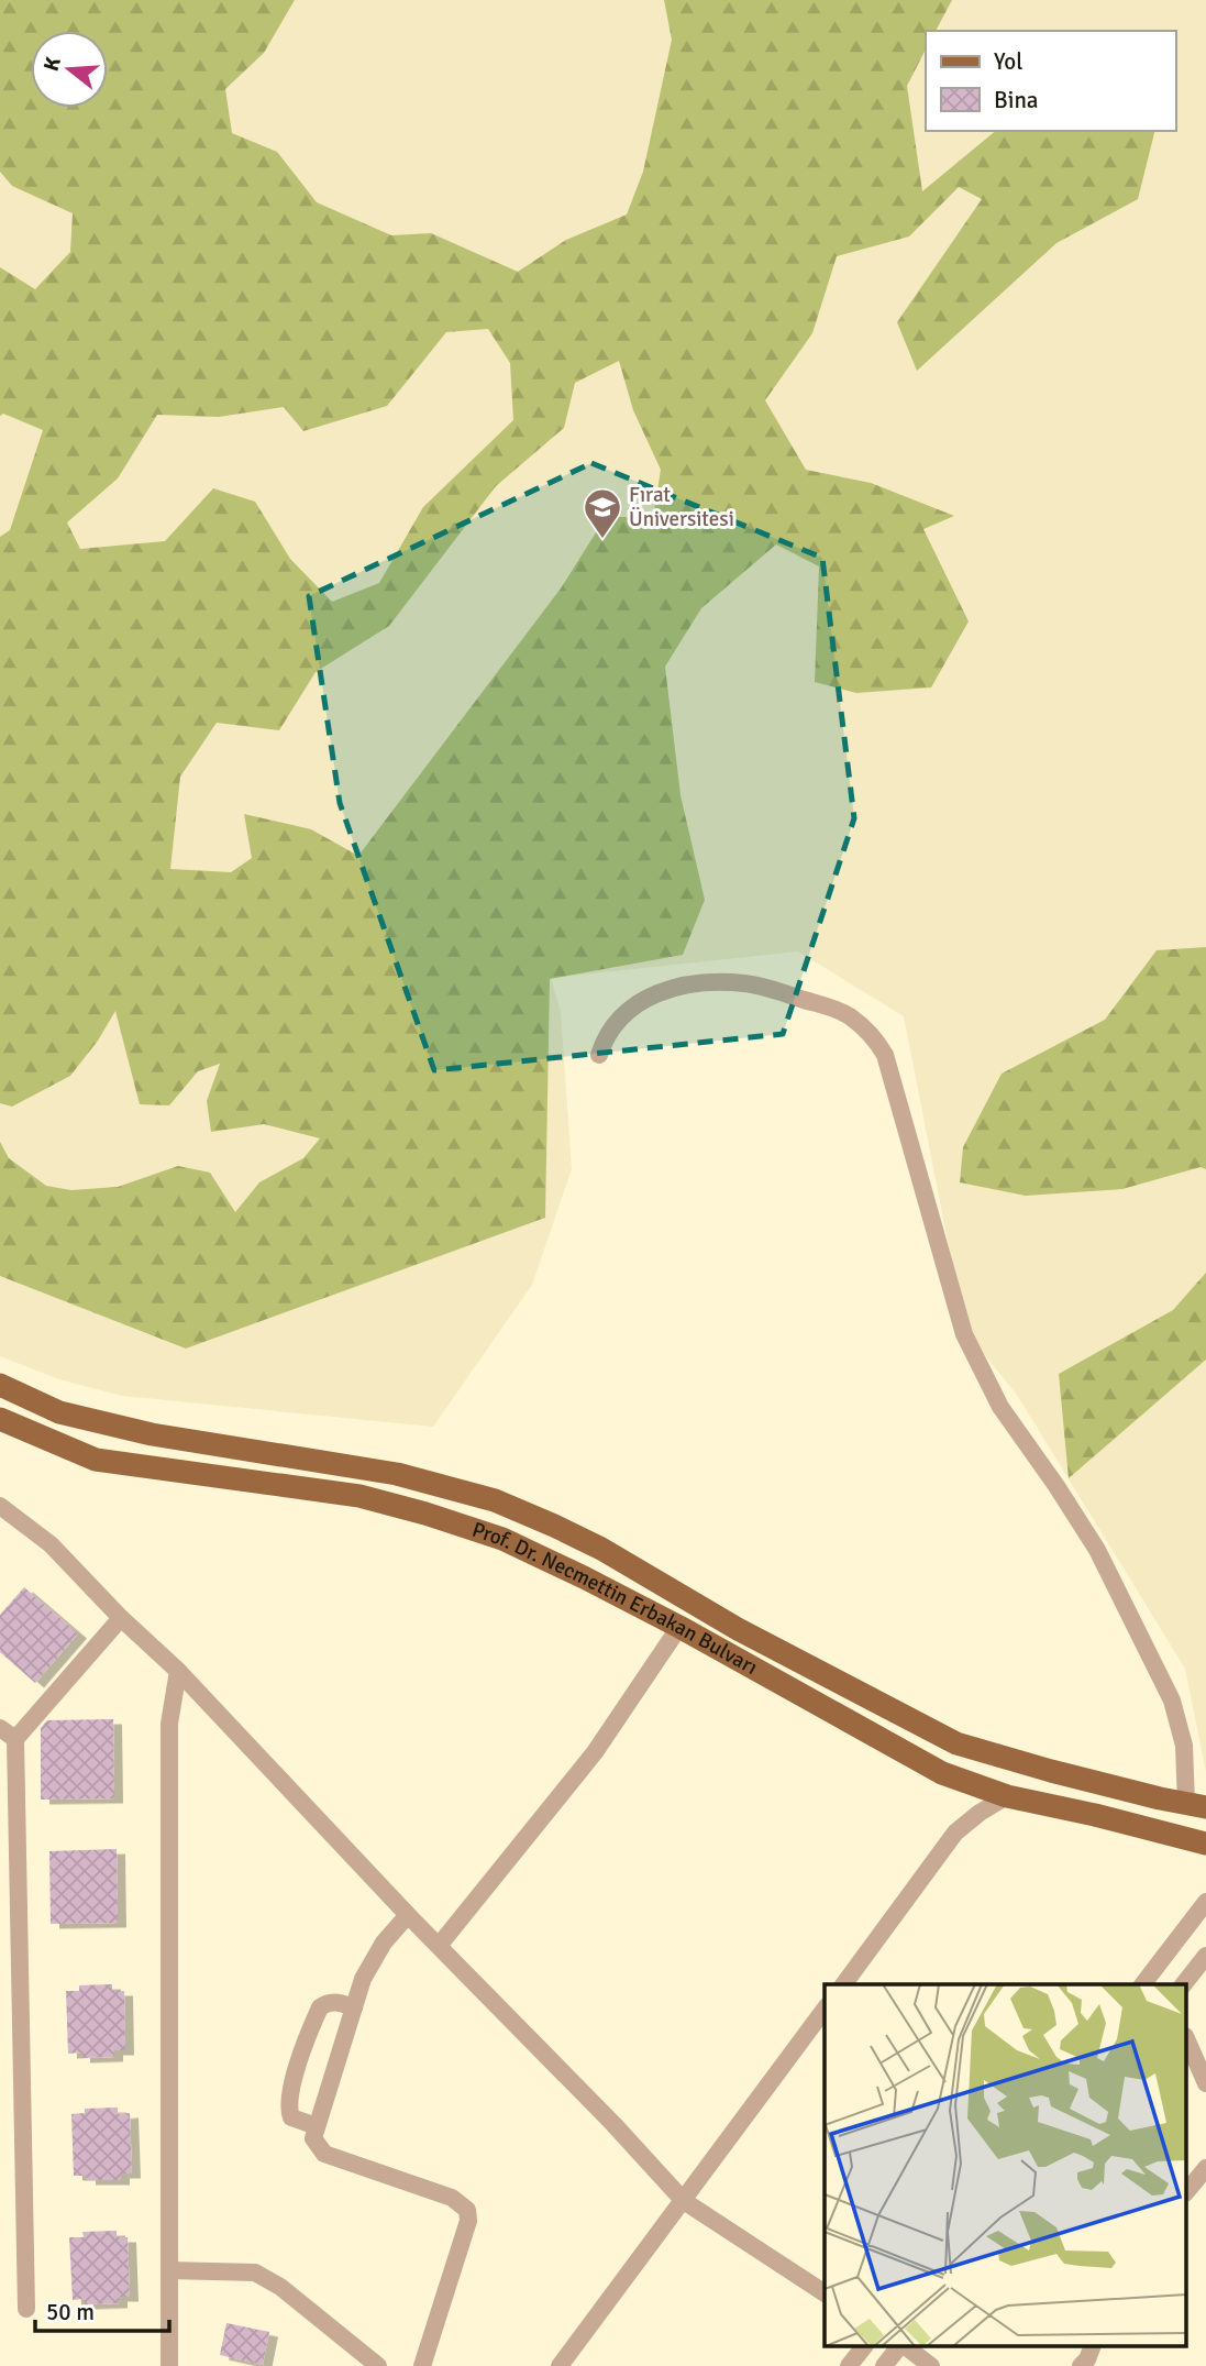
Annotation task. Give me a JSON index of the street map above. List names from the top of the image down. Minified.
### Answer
{"streets":{"main road":["Prof. Dr. Necmettin Erbakan Bulvarı"]},"places":{"school or university":["Fırat Üniversitesi"]},"legend":["Yol","Bina"],"scale_bar":"50 m","north":"left"}
